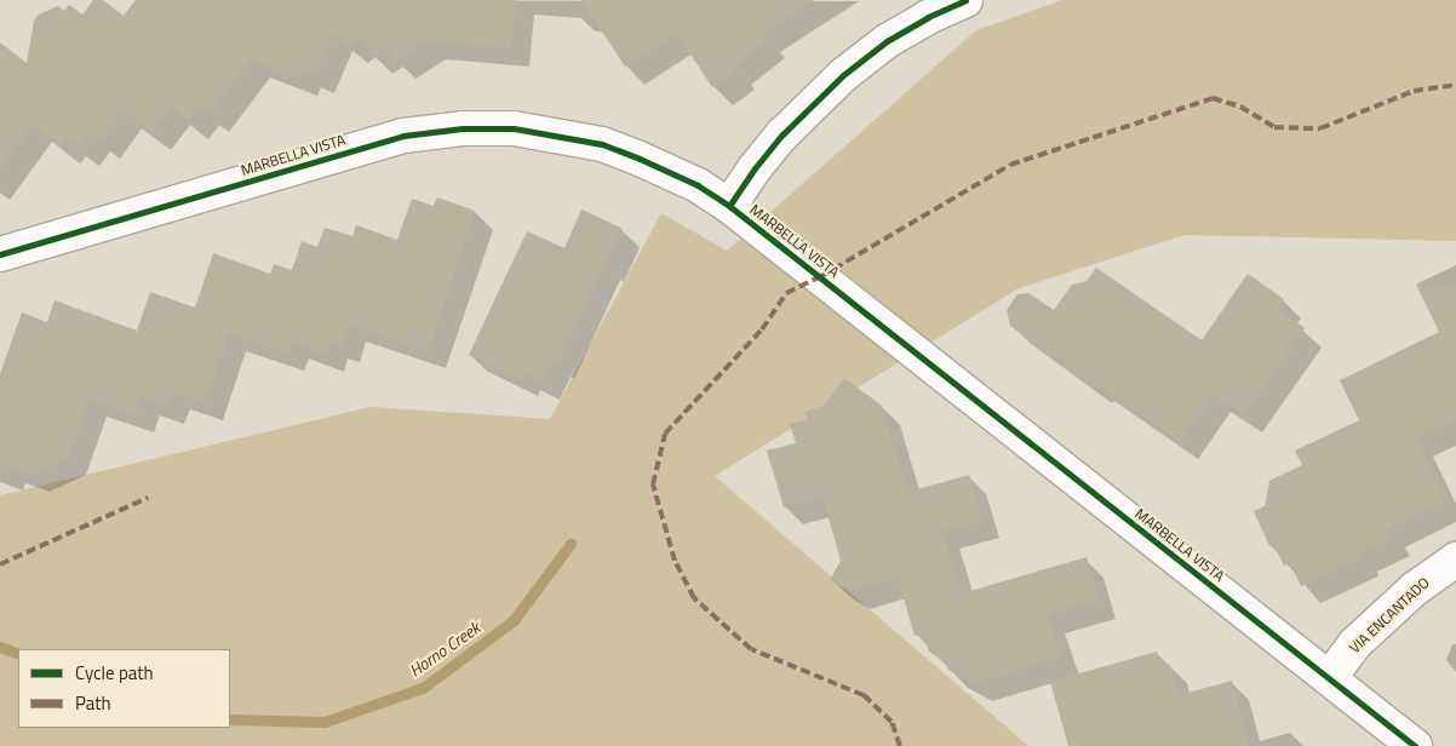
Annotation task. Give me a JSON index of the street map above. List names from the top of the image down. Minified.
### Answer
{"streets":{"street":["MARBELLA VISTA","VIA ENCANTADO"]},"crossings":[["MARBELLA VISTA","VIA ENCANTADO"]],"water":["Horno Creek"],"legend":["Cycle path","Path"]}
